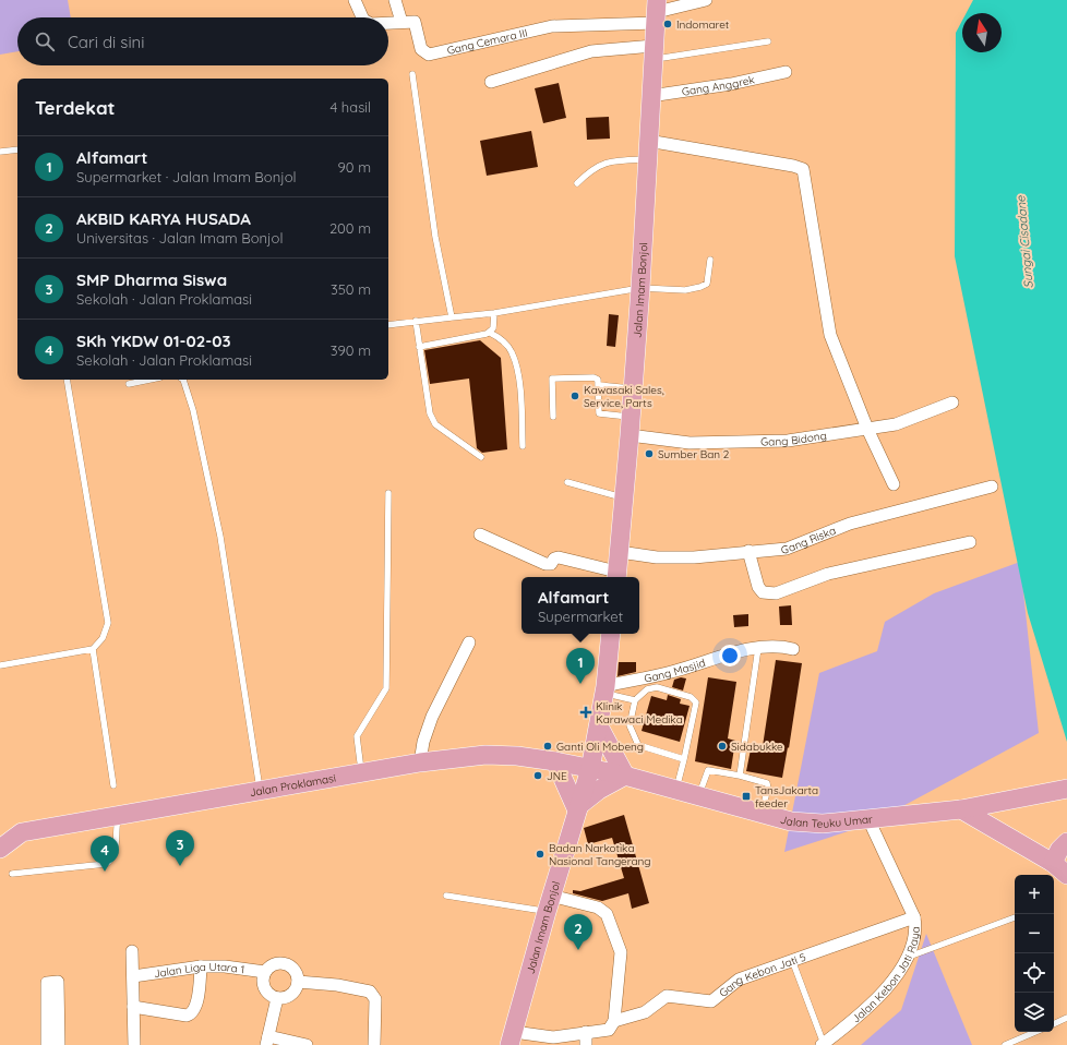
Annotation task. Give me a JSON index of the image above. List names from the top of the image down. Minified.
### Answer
{"streets":{"main road":["Jalan Imam Bonjol","Jalan Proklamasi","Jalan Teuku Umar"],"street":["Gang Cemara III","Gang Anggrek","Gang Bidong","Gang Riska","Gang Masjid","Jalan Liga Utara 1","Jalan Kebon Jati Raya","Gang Kebon Jati 5"]},"crossings":[["Gang Cemara III","Jalan Imam Bonjol"],["Gang Anggrek","Jalan Imam Bonjol"],["Jalan Imam Bonjol","Gang Bidong"],["Jalan Imam Bonjol","Gang Riska"],["Jalan Imam Bonjol","Gang Masjid"],["Jalan Imam Bonjol","Jalan Proklamasi"],["Jalan Imam Bonjol","Jalan Teuku Umar"],["Jalan Proklamasi","Jalan Teuku Umar"],["Jalan Teuku Umar","Jalan Kebon Jati Raya"],["Jalan Kebon Jati Raya","Gang Kebon Jati 5"]],"water":["Sungai Cisadane"],"places":{"other":["Indomaret","Kawasaki Sales, Service, Parts","Sumber Ban 2","Ganti Oli Mobeng","Sidabukke","JNE","Badan Narkotika Nasional Tangerang"],"health":["Klinik Karawaci Medika"],"transit":["TansJakarta feeder"]},"north":"top","page":{"search":"Cari di sini","heading":["Terdekat","4 hasil"],"list":[{"mark":"1","name":"Alfamart","note":"Supermarket · Jalan Imam Bonjol","value":"90 m"},{"mark":"2","name":"AKBID KARYA HUSADA","note":"Universitas · Jalan Imam Bonjol","value":"200 m"},{"mark":"3","name":"SMP Dharma Siswa","note":"Sekolah · Jalan Proklamasi","value":"350 m"},{"mark":"4","name":"SKh YKDW 01-02-03","note":"Sekolah · Jalan Proklamasi","value":"390 m"}],"popup":["Alfamart","Supermarket"],"pins":["1","3","4","2"],"map_buttons":["+","−"]}}
